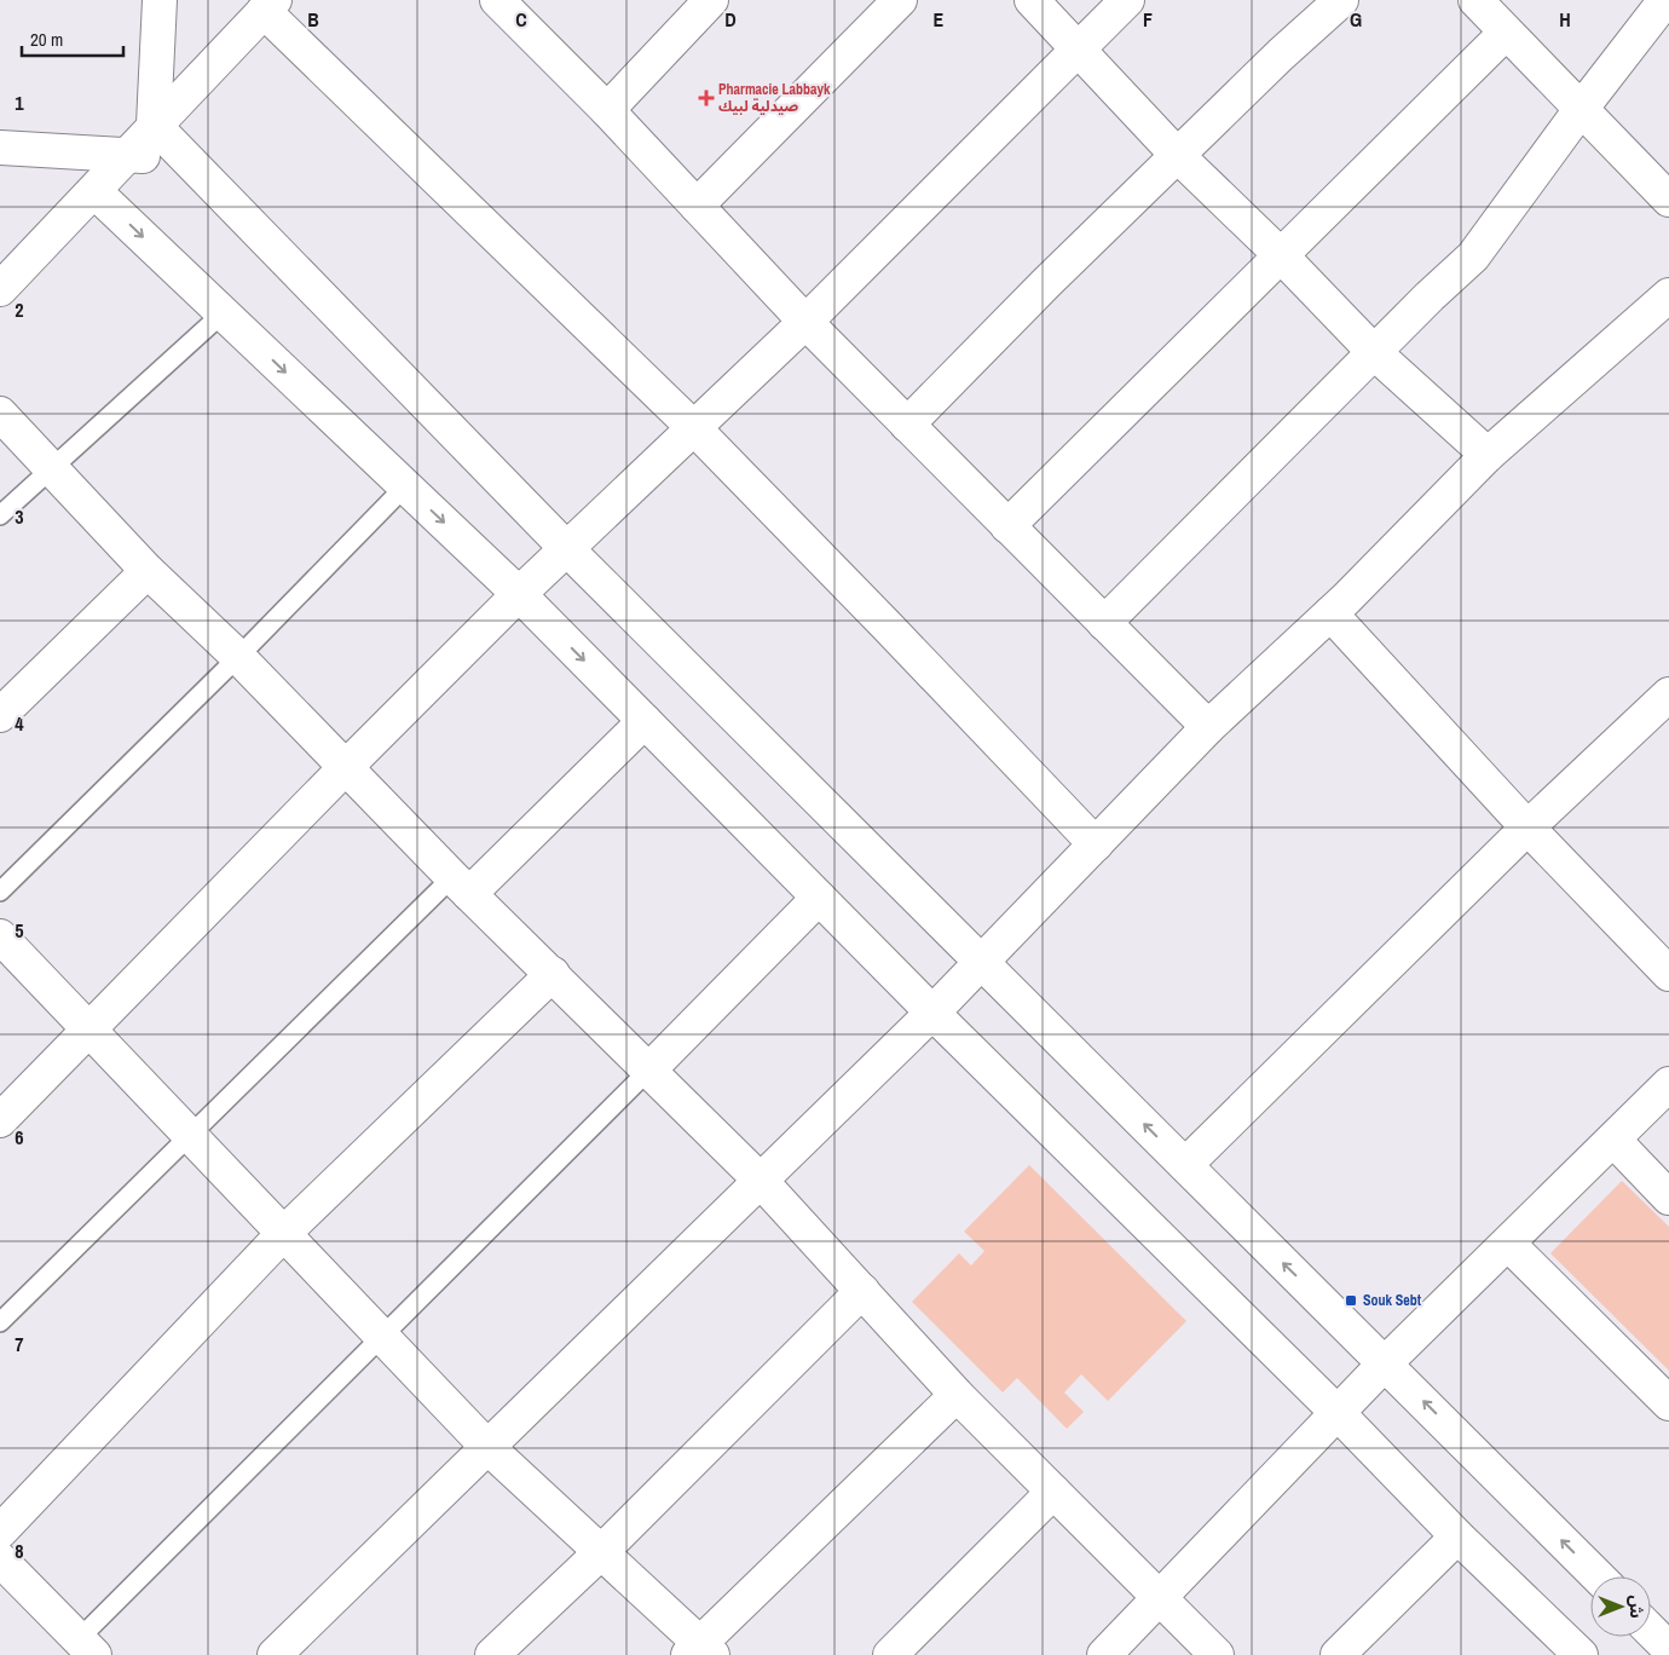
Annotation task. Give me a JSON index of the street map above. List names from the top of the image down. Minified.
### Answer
{"places":{"health":["Pharmacie Labbayk صيدلية لبيك"],"transit":["Souk Sebt"]},"scale_bar":"20 m","north":"right","grid":{"columns":["B","C","D","E","F","G","H"],"rows":["1","2","3","4","5","6","7","8"]}}
